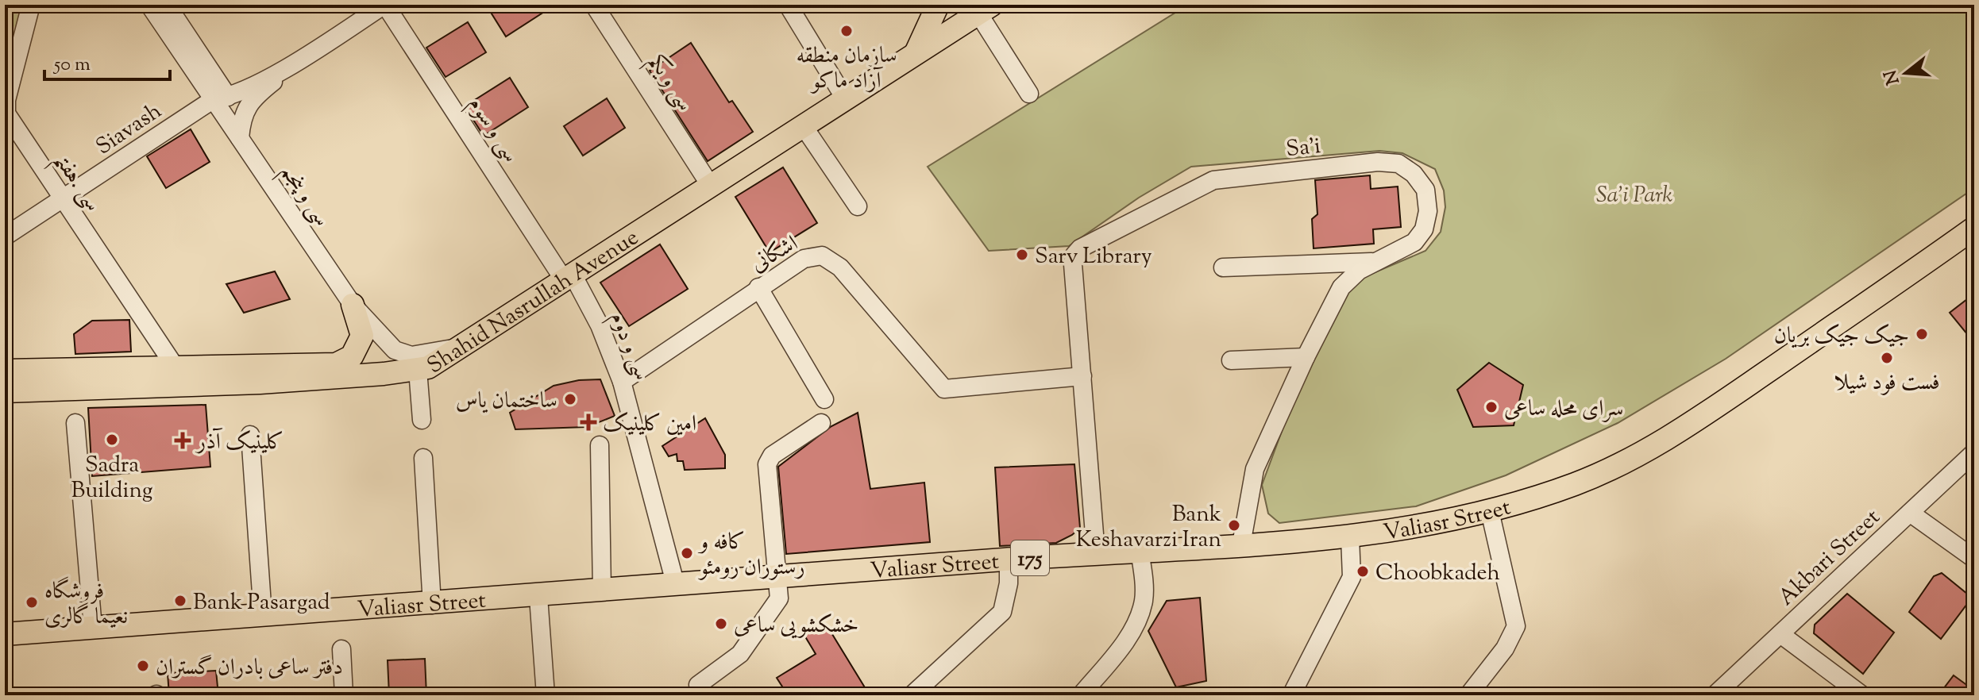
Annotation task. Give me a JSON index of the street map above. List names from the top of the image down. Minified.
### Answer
{"streets":{"main road":["Shahid Nasrullah Avenue","Valiasr Street","175"],"street":["سی و یکم","Siavash","سی و سوم","Sa'i","سی .هفتم","سی و پنجم","اشکانی","سی و دوم","Akbari Street"]},"crossings":[["سی و یکم","Shahid Nasrullah Avenue"],["Siavash","سی .هفتم"],["Siavash","سی و پنجم"],["سی و سوم","Shahid Nasrullah Avenue"],["سی و سوم","سی و دوم"],["Sa'i","اشکانی"],["Sa'i","Valiasr Street"],["سی و پنجم","Shahid Nasrullah Avenue"],["اشکانی","سی و دوم"],["Shahid Nasrullah Avenue","سی و دوم"],["سی و دوم","Valiasr Street"]],"parks":["Sa'i Park"],"places":{"other":["سازمان منطقه آزاد ماکو","Sarv Library","جیک جیک بریان","فست فود شیلا","ساختمان یاس","سرای محله ساعی","Sadra Building","Bank Keshavarzi Iran","کافه و رستوران رومئو","Choobkadeh","Bank Pasargad","فروشگاه نعیما گالری","خشکشویی ساعی","دفتر ساعی بادران گستران"],"health":["امین کلینیک","کلینیک آذر"]},"scale_bar":"50 m","north":"left"}
